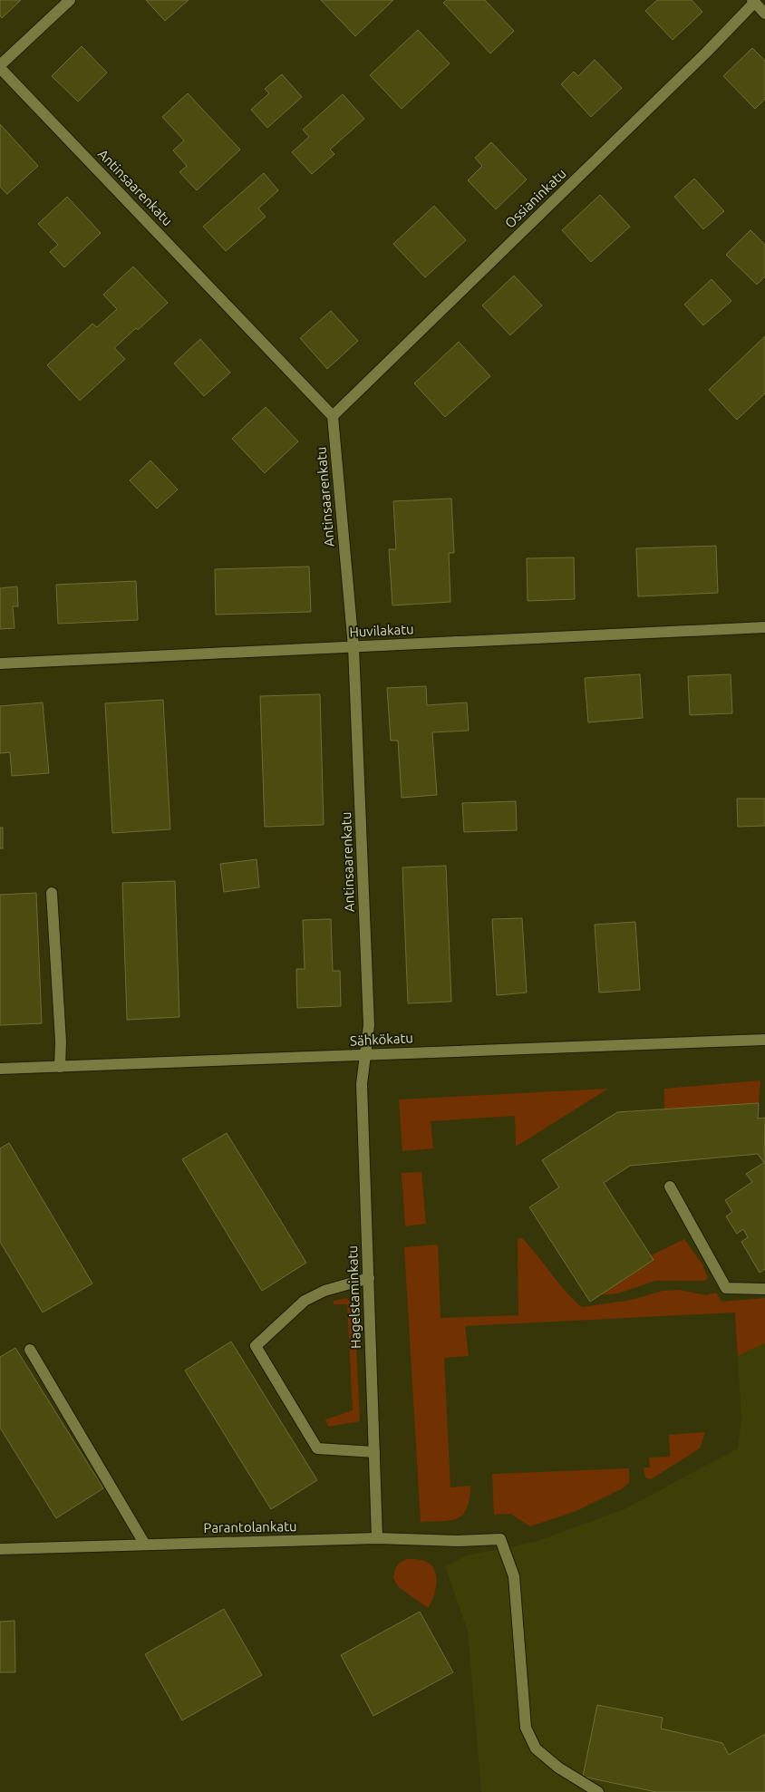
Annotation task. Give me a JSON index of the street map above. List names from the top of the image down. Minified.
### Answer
{"streets":{"street":["Antinsaarenkatu","Ossianinkatu","Huvilakatu","Sähkökatu","Hagelstaminkatu","Parantolankatu"]},"crossings":[["Antinsaarenkatu","Ossianinkatu"],["Antinsaarenkatu","Huvilakatu"],["Antinsaarenkatu","Sähkökatu"],["Antinsaarenkatu","Hagelstaminkatu"],["Sähkökatu","Hagelstaminkatu"],["Hagelstaminkatu","Parantolankatu"]]}
